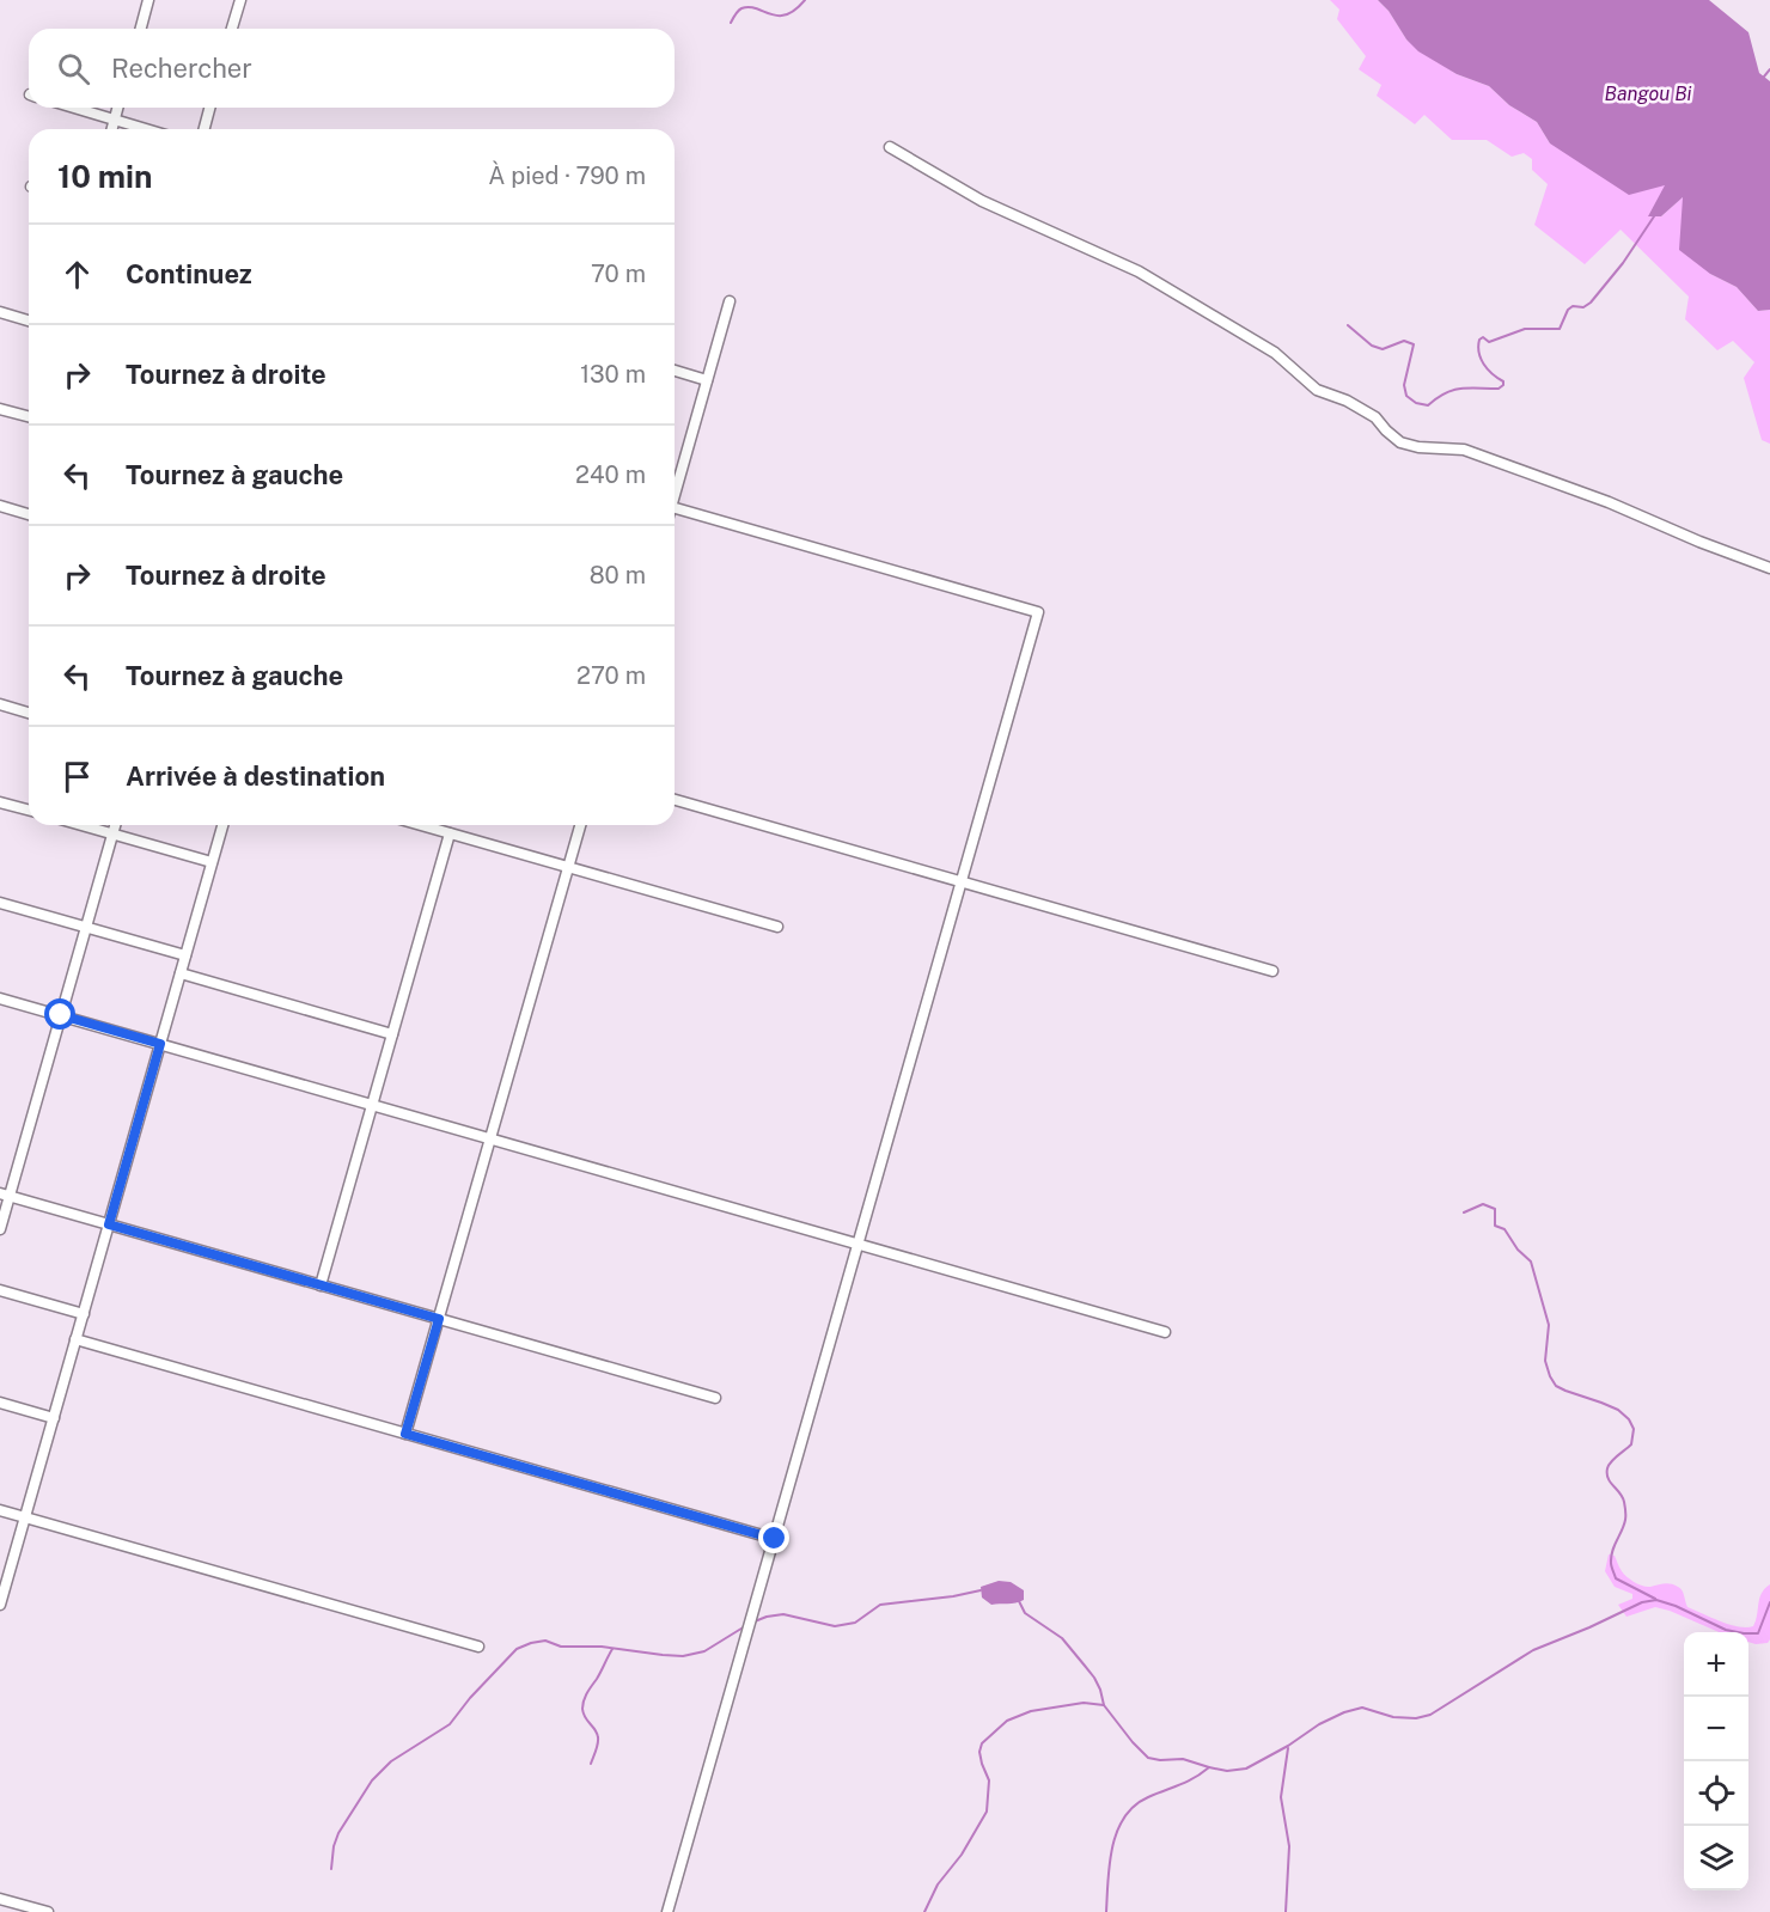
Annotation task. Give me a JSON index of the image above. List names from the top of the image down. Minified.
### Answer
{"water":["Bangou Bi"],"page":{"search":"Rechercher","heading":["10 min","À pied · 790 m"],"list":[["Continuez","70 m"],["Tournez à droite","130 m"],["Tournez à gauche","240 m"],["Tournez à droite","80 m"],["Tournez à gauche","270 m"],"Arrivée à destination"],"map_buttons":["+","−"]}}
